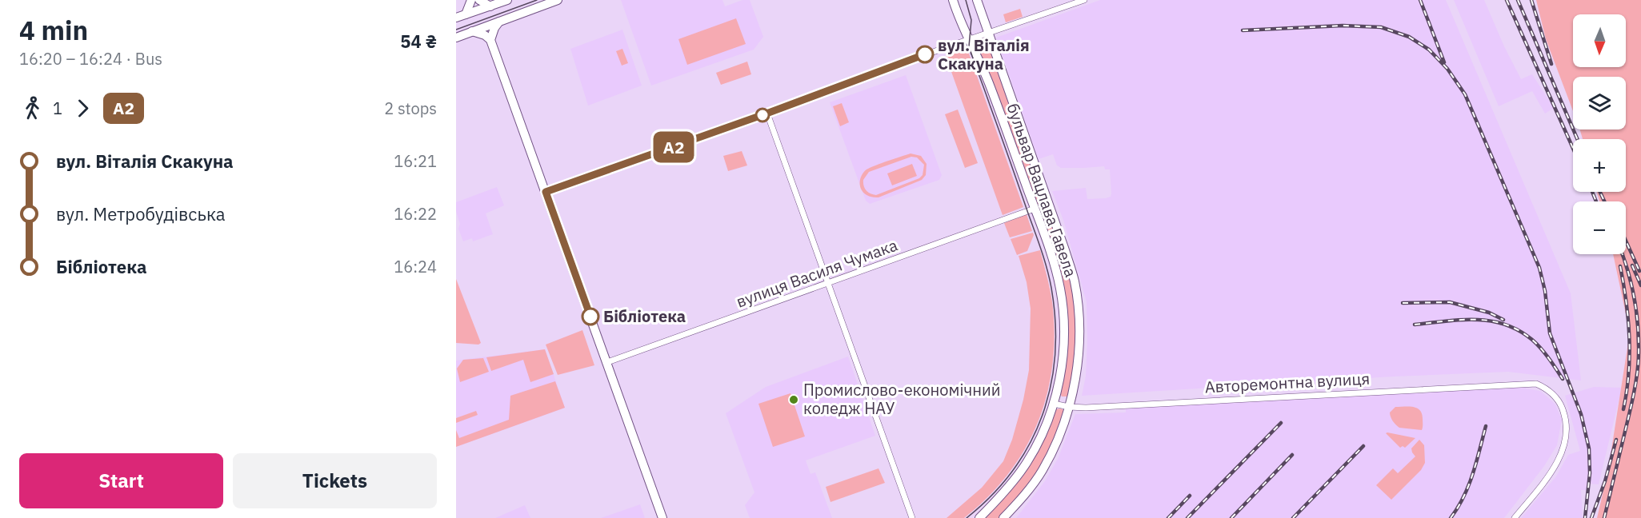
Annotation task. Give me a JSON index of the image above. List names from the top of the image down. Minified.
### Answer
{"streets":{"main road":["бульвар Вацлава Гавела"],"street":["вулиця Василя Чумака","Авторемонтна вулиця"]},"crossings":[["бульвар Вацлава Гавела","вулиця Василя Чумака"],["бульвар Вацлава Гавела","Авторемонтна вулиця"]],"places":["вул. Віталія Скакуна","Бібліотека","Промислово-економічний коледж НАУ"],"lines":["bus line А2"],"north":"bottom","page":{"heading":["4 min","16:20 – 16:24 · Bus","54 ₴"],"on_map":"А2","map_buttons":["+","−"],"legs":["1","А2","2 stops"],"list":[{"name":"вул. Віталія Скакуна","value":"16:21"},{"name":"вул. Метробудівська","value":"16:22"},{"name":"Бібліотека","value":"16:24"}],"buttons":["Start","Tickets"]}}
